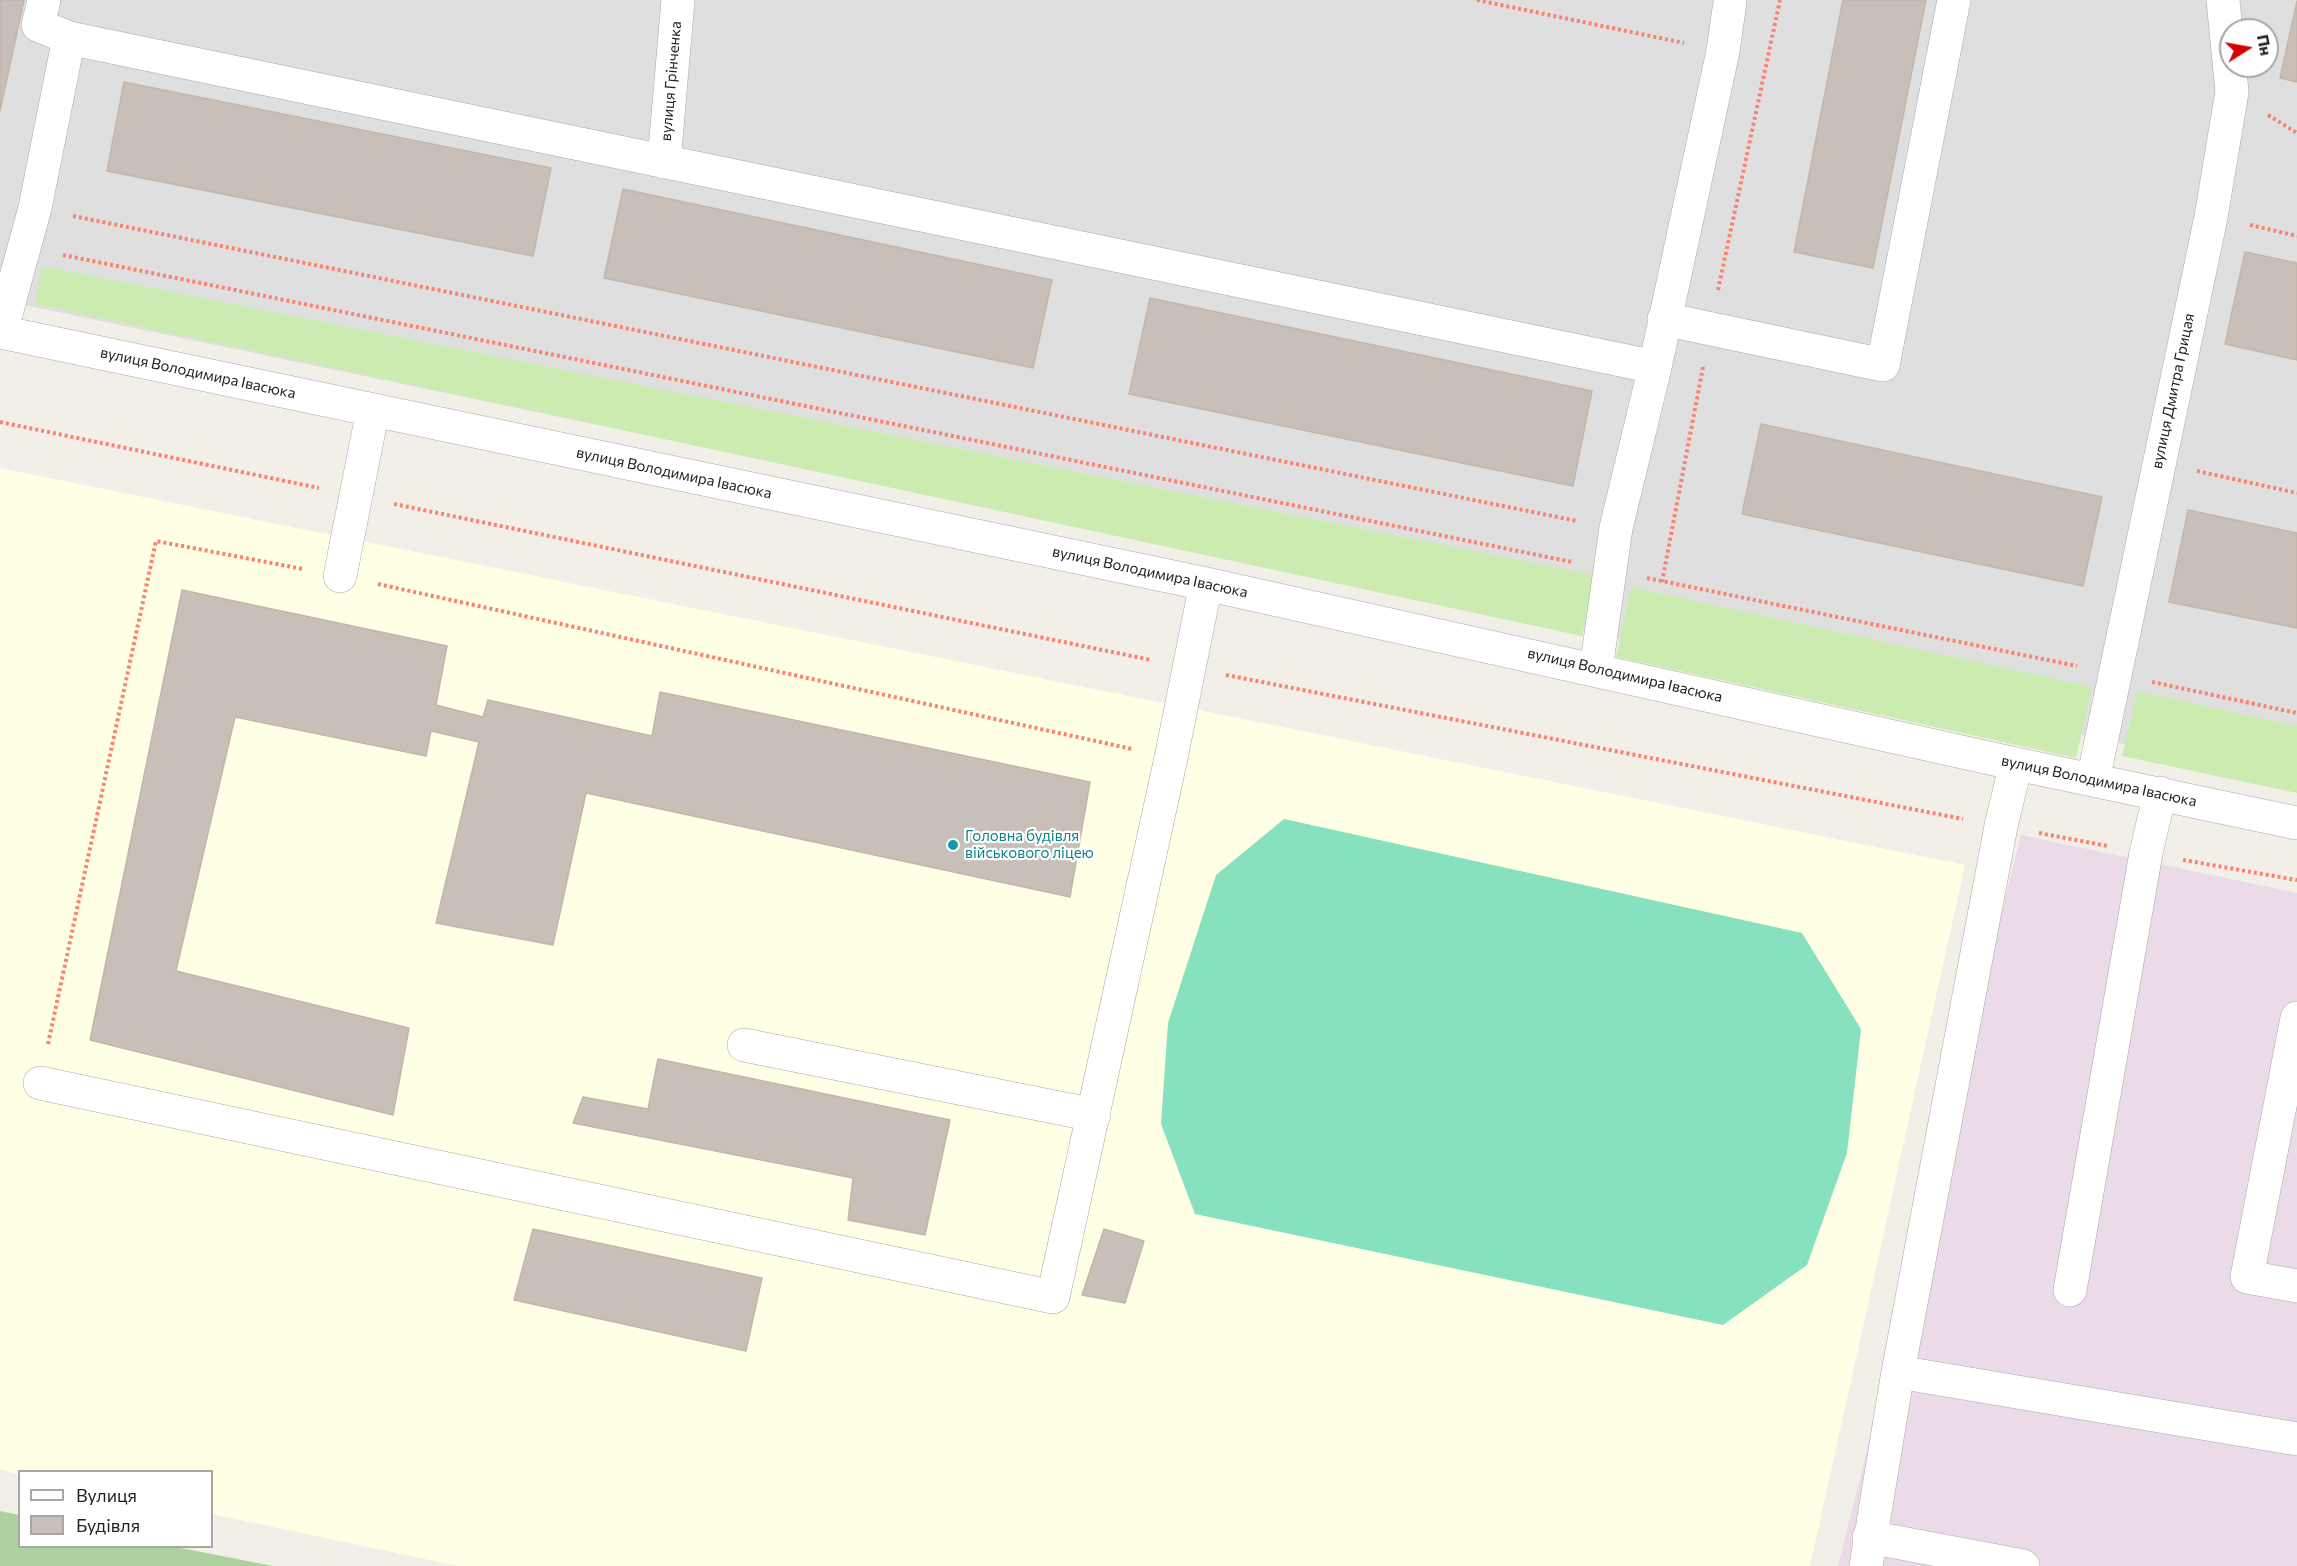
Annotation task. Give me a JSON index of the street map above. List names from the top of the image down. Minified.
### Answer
{"streets":{"street":["вулиця Грінченка","вулиця Володимира Івасюка","вулиця Дмитра Грицая"]},"crossings":[["вулиця Володимира Івасюка","вулиця Дмитра Грицая"]],"places":["Головна будівля військового ліцею"],"legend":["Вулиця","Будівля"],"north":"right"}
